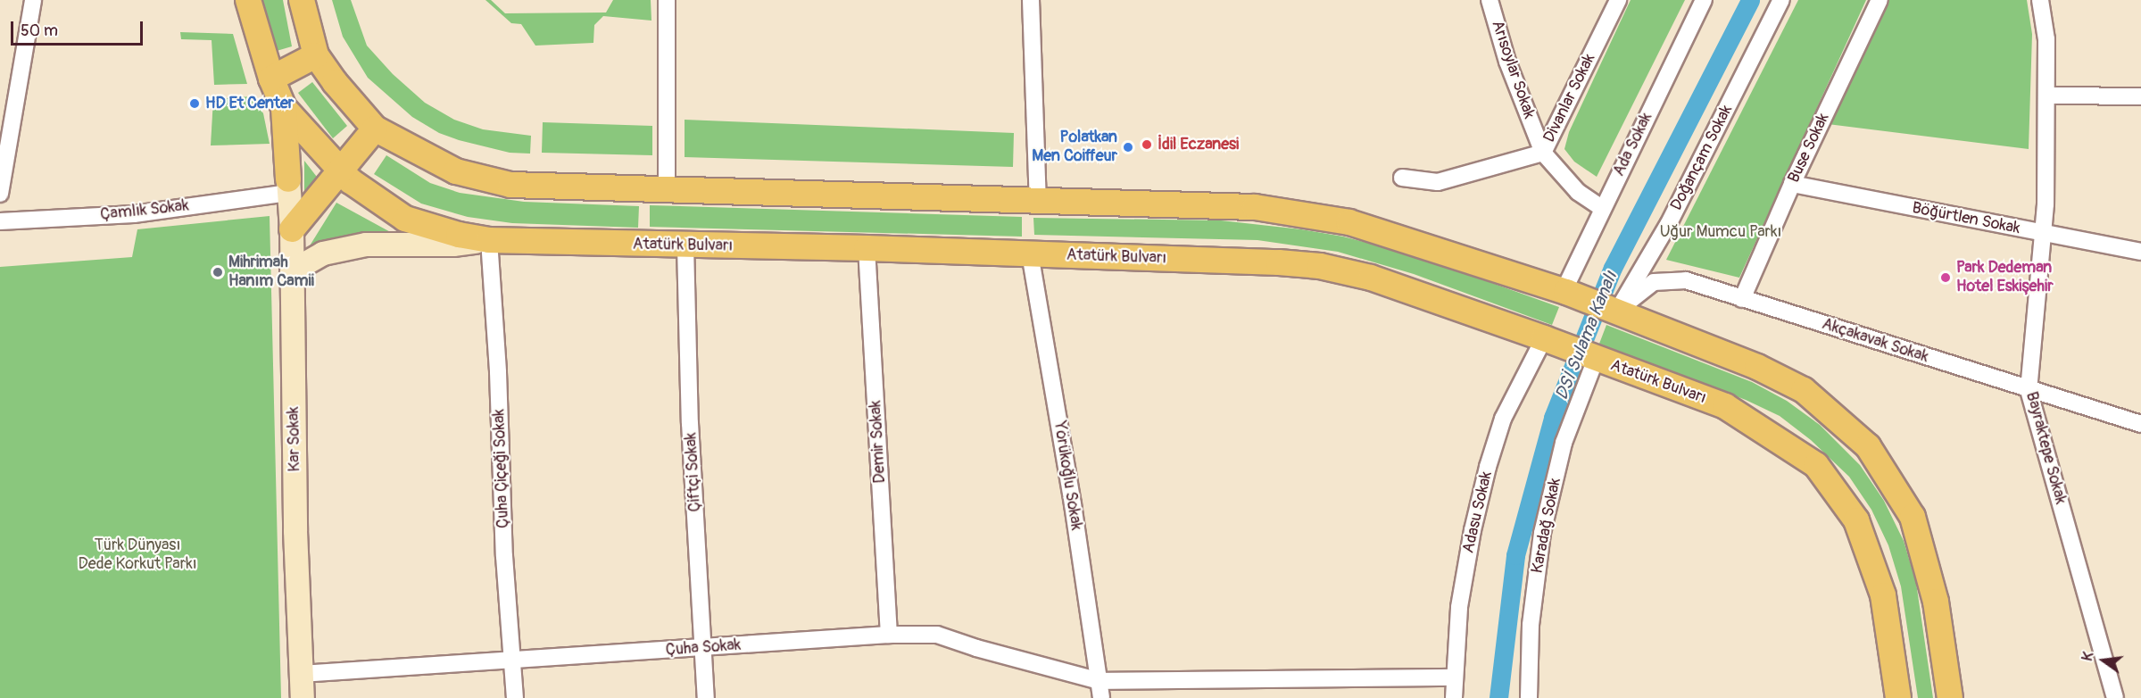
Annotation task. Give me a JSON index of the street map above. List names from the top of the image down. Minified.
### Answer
{"streets":{"main road":["Atatürk Bulvarı"],"street":["Arısoylar Sokak","Divanlar Sokak","Ada Sokak","Buse Sokak","Doğançam Sokak","Çamlık Sokak","Böğürtlen Sokak","Akçakavak Sokak","Kar Sokak","Demir Sokak","Bayraktepe Sokak","Çuha Çiçeği Sokak","Çiftçi Sokak","Yörükoğlu Sokak","Adasu Sokak","Karadağ Sokak","Çuha Sokak"]},"crossings":[["Arısoylar Sokak","Divanlar Sokak"],["Arısoylar Sokak","Ada Sokak"],["Buse Sokak","Böğürtlen Sokak"],["Buse Sokak","Akçakavak Sokak"],["Doğançam Sokak","Akçakavak Sokak"],["Çamlık Sokak","Kar Sokak"],["Böğürtlen Sokak","Bayraktepe Sokak"],["Atatürk Bulvarı","Demir Sokak"],["Atatürk Bulvarı","Çuha Çiçeği Sokak"],["Atatürk Bulvarı","Çiftçi Sokak"],["Atatürk Bulvarı","Yörükoğlu Sokak"],["Atatürk Bulvarı","Adasu Sokak"],["Atatürk Bulvarı","Karadağ Sokak"],["Akçakavak Sokak","Bayraktepe Sokak"],["Kar Sokak","Çuha Sokak"],["Demir Sokak","Çuha Sokak"],["Çuha Çiçeği Sokak","Çuha Sokak"],["Çiftçi Sokak","Çuha Sokak"],["Yörükoğlu Sokak","Çuha Sokak"],["Adasu Sokak","Çuha Sokak"]],"water":["DSİ Sulama Kanalı"],"parks":["Uğur Mumcu Parkı","Türk Dünyası Dede Korkut Parkı"],"places":["HD Et Center","İdil Eczanesi","Polatkan Men Coiffeur","Mihrimah Hanım Camii","Park Dedeman Hotel Eskişehir"],"scale_bar":"50 m","north":"left"}
